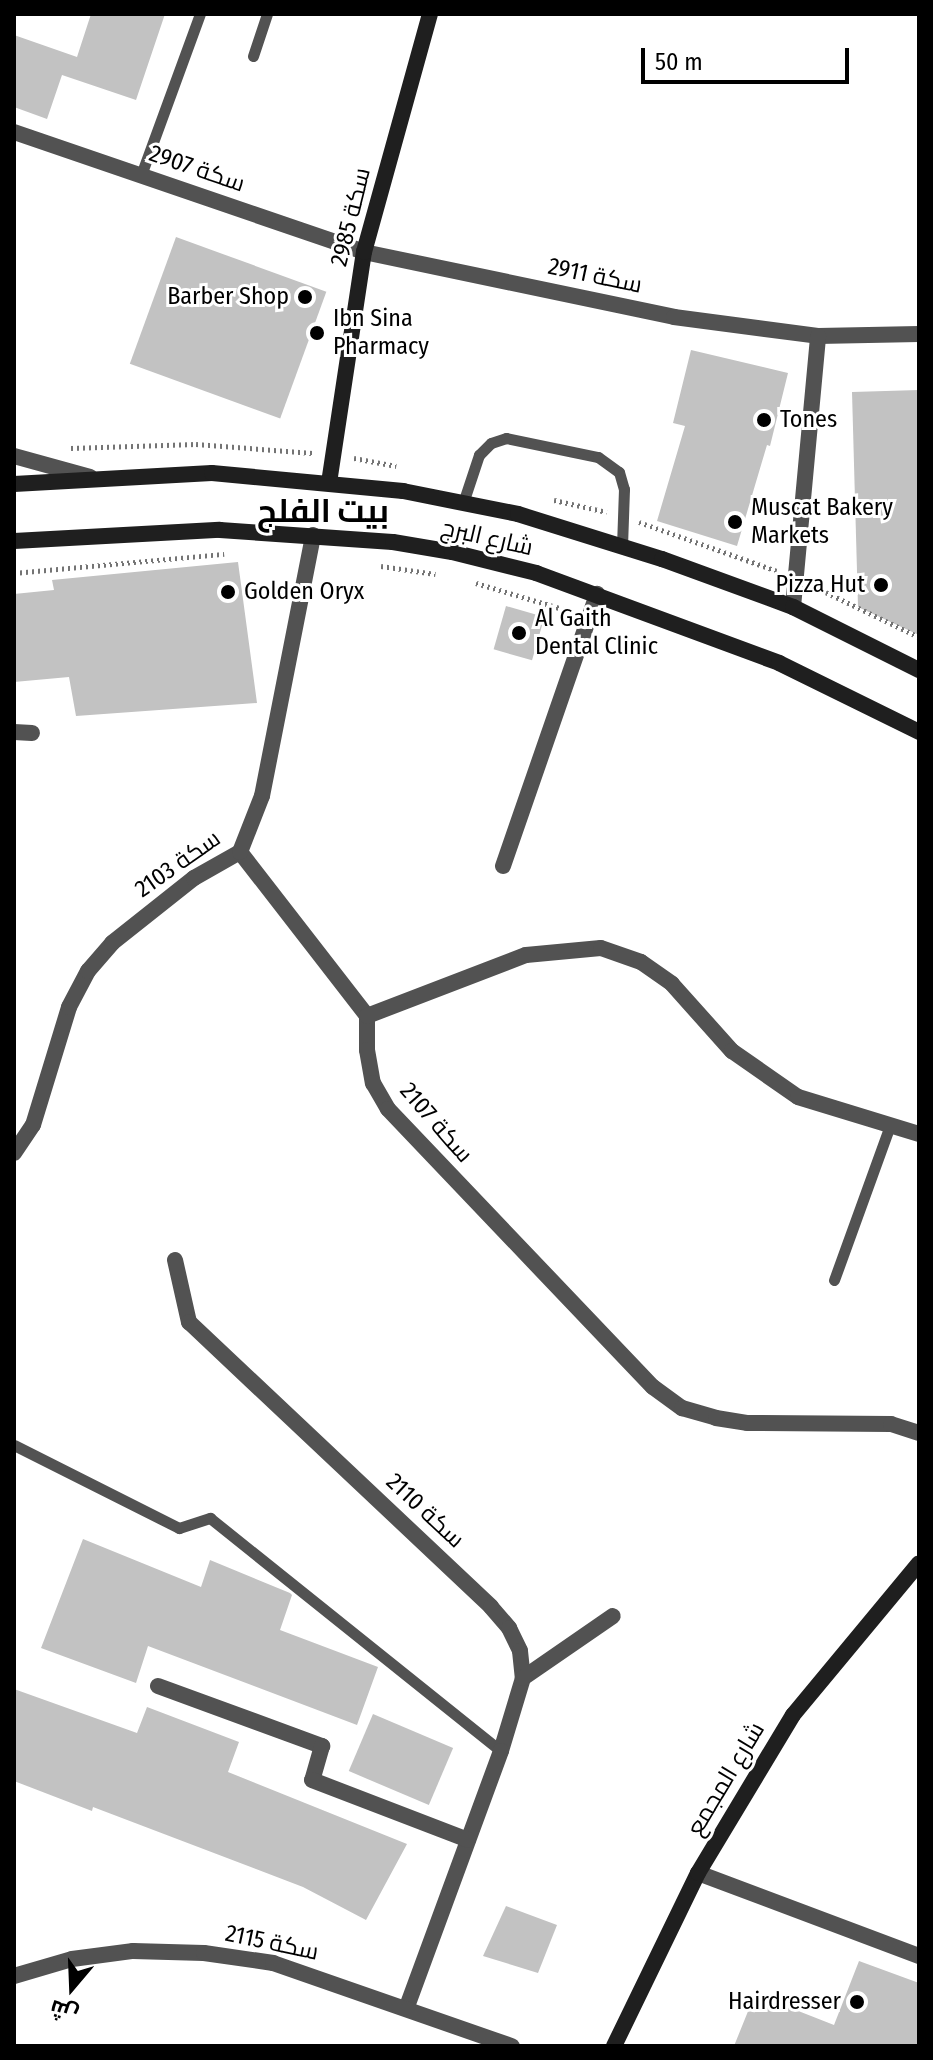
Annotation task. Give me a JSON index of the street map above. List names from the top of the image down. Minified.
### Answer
{"streets":{"main road":["سكة 2985","شارع البرج","شارع المجمع"],"street":["سكة 2907","سكة 2911","سكة 2103","سكة 2107","سكة 2110","سكة 2115"]},"crossings":[["سكة 2907","سكة 2985"],["سكة 2907","سكة 2911"],["سكة 2985","سكة 2911"],["سكة 2985","شارع البرج"],["شارع البرج","سكة 2103"],["سكة 2110","سكة 2115"]],"districts":["بيت الفلج"],"places":["Barber Shop","Ibn Sina Pharmacy","Tones","Muscat Bakery Markets","Pizza Hut","Golden Oryx","Al Gaith Dental Clinic","Hairdresser"],"scale_bar":"50 m","north":"bottom"}
